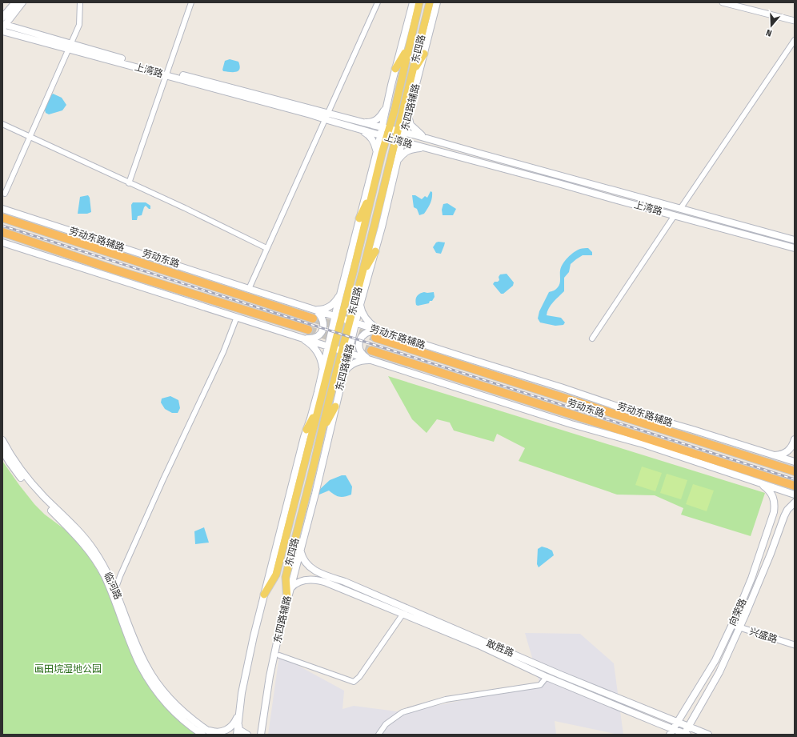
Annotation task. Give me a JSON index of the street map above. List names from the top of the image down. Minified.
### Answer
{"streets":{"highway":["劳动东路"],"main road":["东四路","上湾路","东四路辅路","劳动东路辅路","临河路","向荣路","敢胜路"],"street":["兴盛路"]},"crossings":[["东四路","上湾路"],["东四路","东四路辅路"],["东四路","劳动东路辅路"],["上湾路","东四路辅路"],["东四路辅路","劳动东路辅路"],["东四路辅路","敢胜路"],["劳动东路辅路","劳动东路"],["向荣路","兴盛路"],["向荣路","敢胜路"]],"parks":["画田垸湿地公园"],"north":"bottom"}
